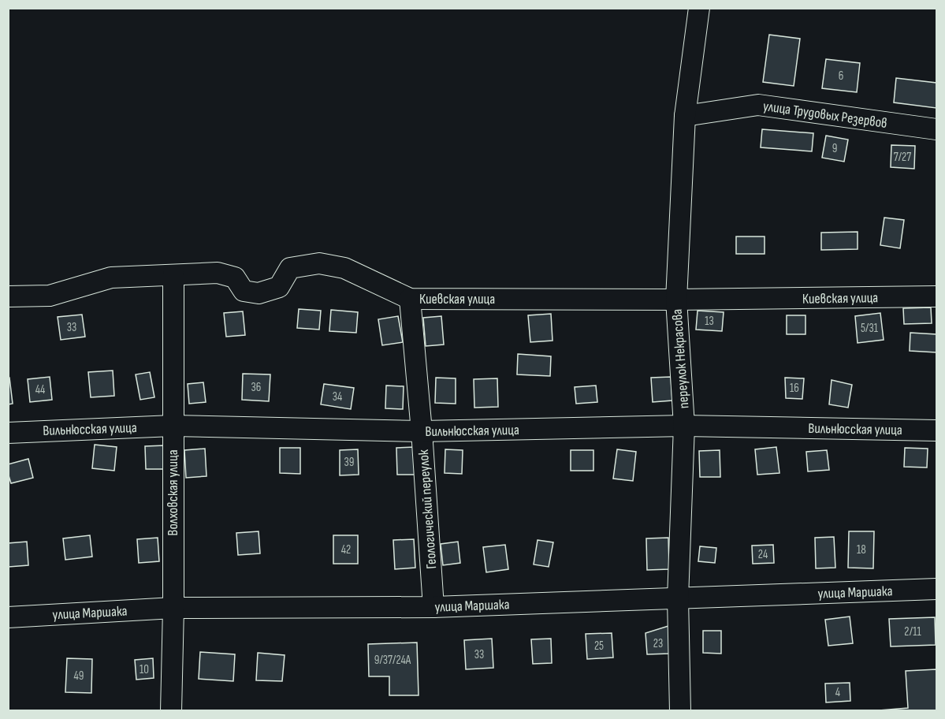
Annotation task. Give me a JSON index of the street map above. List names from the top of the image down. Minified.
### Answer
{"streets":{"street":["улица Трудовых Резервов","Киевская улица","переулок Некрасова","Вильнюсская улица","Волховская улица","Геологический переулок","улица Маршака"]},"crossings":[["улица Трудовых Резервов","переулок Некрасова"],["Киевская улица","переулок Некрасова"],["Киевская улица","Волховская улица"],["Киевская улица","Геологический переулок"],["переулок Некрасова","Вильнюсская улица"],["переулок Некрасова","улица Маршака"],["Вильнюсская улица","Волховская улица"],["Вильнюсская улица","Геологический переулок"],["Волховская улица","улица Маршака"],["Геологический переулок","улица Маршака"]],"house_numbers":["6","9","7/27","13","33","5/31","36","16","44","34","39","42","18","24","2/11","23","25","33","9/37/24А","10","49","4"]}
